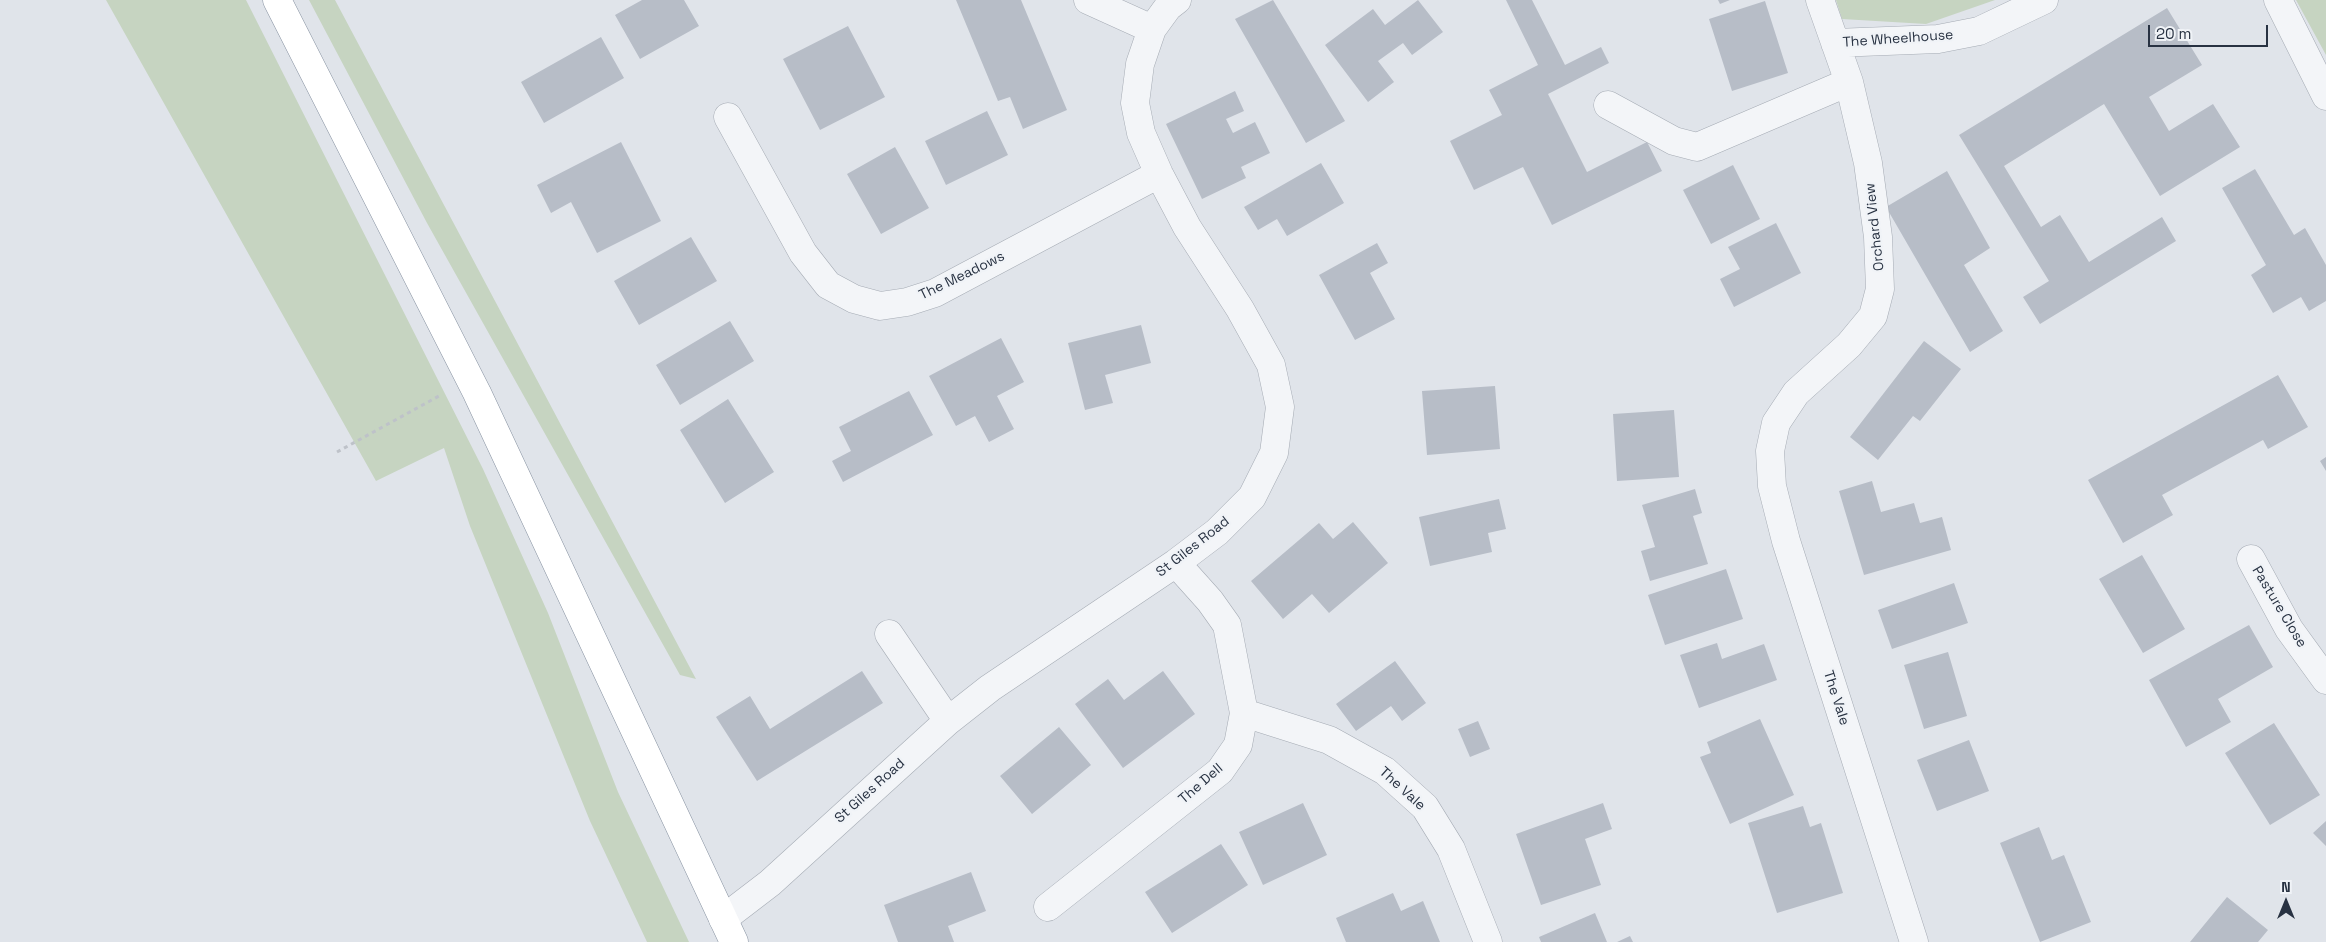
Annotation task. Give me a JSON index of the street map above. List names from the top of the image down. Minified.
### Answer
{"streets":{"street":["The Wheelhouse","Orchard View","The Meadows","St Giles Road","Pasture Close","The Vale","The Dell"]},"crossings":[["The Wheelhouse","Orchard View"],["Orchard View","The Vale"],["The Meadows","St Giles Road"],["St Giles Road","The Dell"],["The Vale","The Dell"]],"scale_bar":"20 m","north":"top"}
